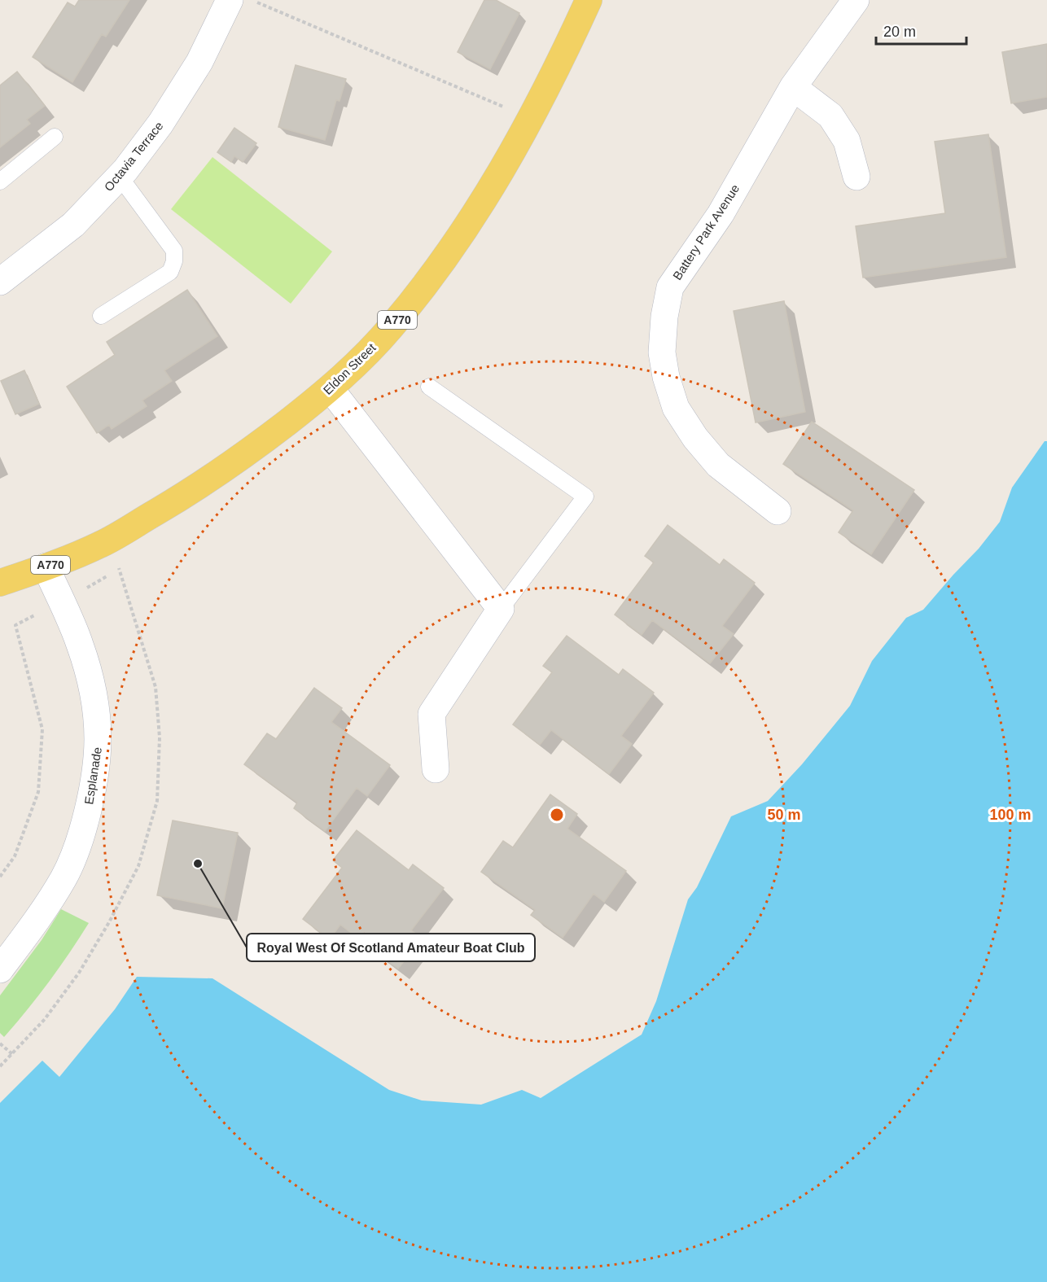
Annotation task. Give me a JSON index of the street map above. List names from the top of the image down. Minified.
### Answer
{"streets":{"main road":["A770","Eldon Street"],"street":["Octavia Terrace","Battery Park Avenue","Esplanade"]},"crossings":[["Eldon Street","Esplanade"]],"places":["Royal West Of Scotland Amateur Boat Club"],"scale_bar":"20 m","rings":["50 m","100 m"]}
